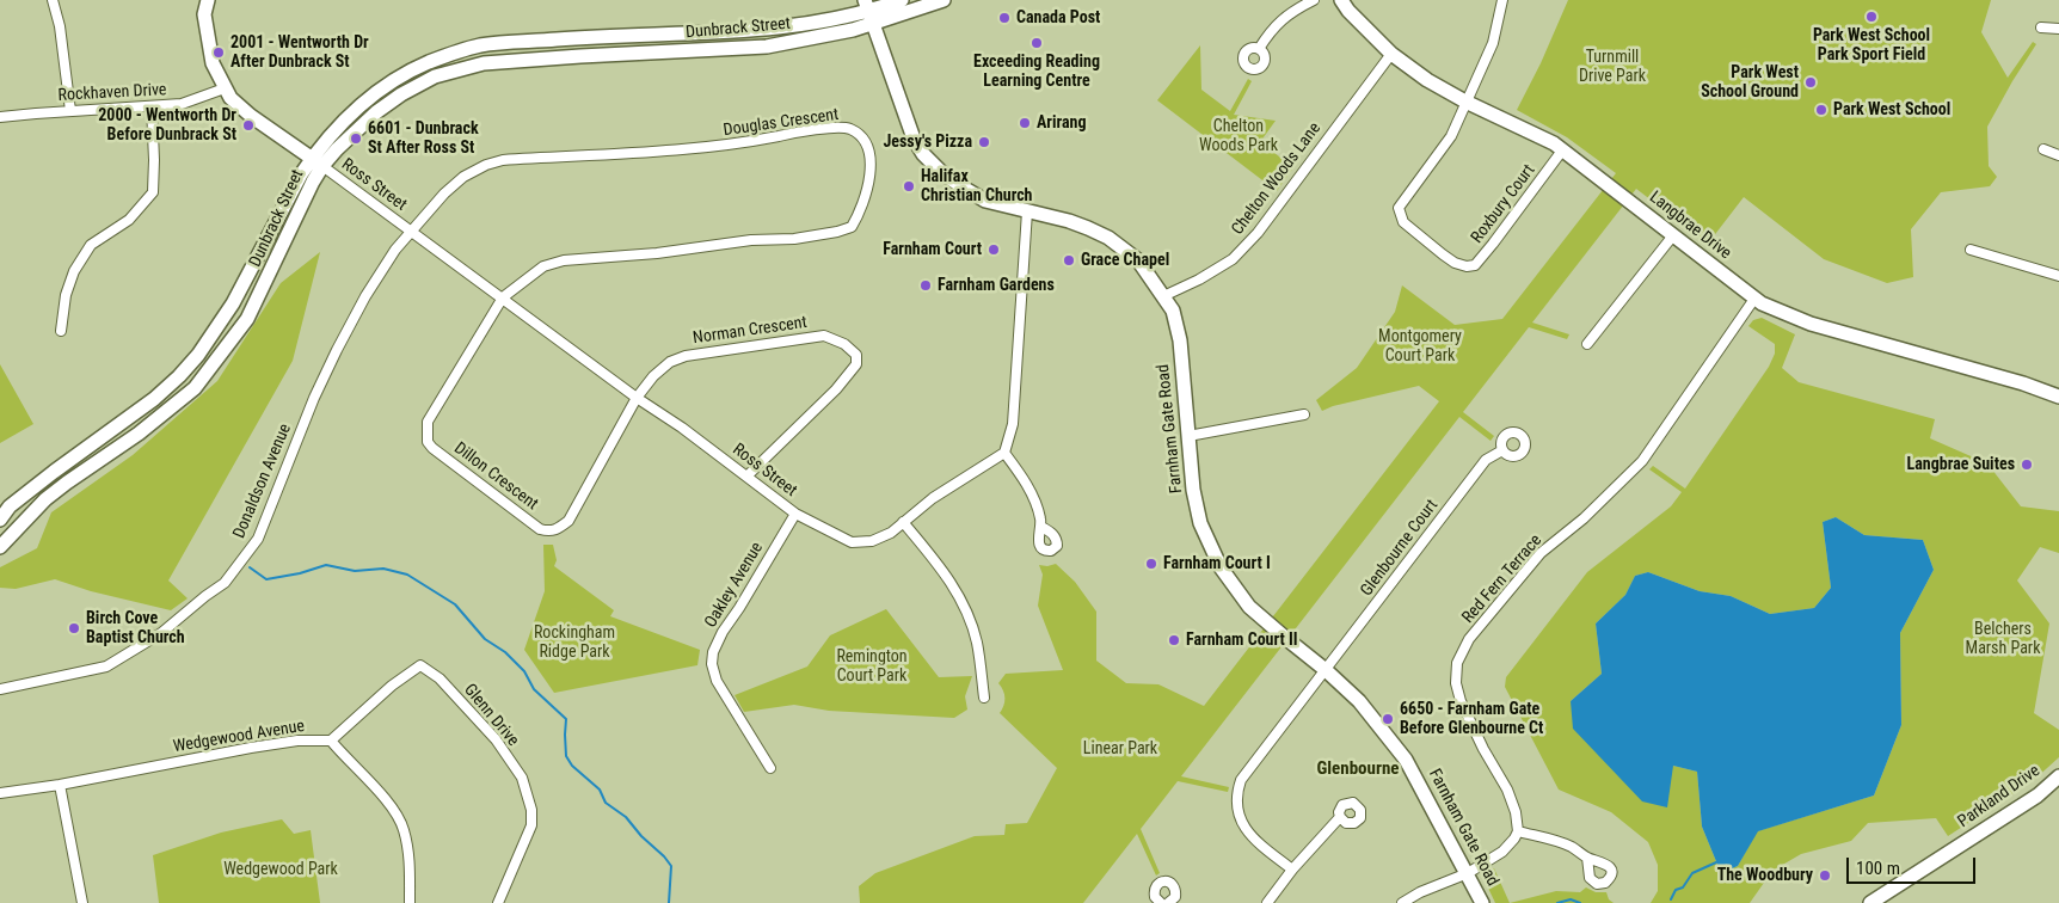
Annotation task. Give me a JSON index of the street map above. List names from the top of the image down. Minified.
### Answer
{"streets":{"street":["Dunbrack Street","Rockhaven Drive","Douglas Crescent","Chelton Woods Lane","Ross Street","Roxbury Court","Langbrae Drive","Norman Crescent","Farnham Gate Road","Dillon Crescent","Donaldson Avenue","Glenbourne Court","Red Fern Terrace","Oakley Avenue","Glenn Drive","Wedgewood Avenue","Parkland Drive"]},"crossings":[["Dunbrack Street","Ross Street"],["Dunbrack Street","Farnham Gate Road"],["Douglas Crescent","Ross Street"],["Douglas Crescent","Dillon Crescent"],["Douglas Crescent","Donaldson Avenue"],["Chelton Woods Lane","Langbrae Drive"],["Chelton Woods Lane","Farnham Gate Road"],["Ross Street","Norman Crescent"],["Ross Street","Dillon Crescent"],["Ross Street","Donaldson Avenue"],["Ross Street","Oakley Avenue"],["Roxbury Court","Langbrae Drive"],["Langbrae Drive","Red Fern Terrace"],["Norman Crescent","Dillon Crescent"],["Farnham Gate Road","Glenbourne Court"],["Glenn Drive","Wedgewood Avenue"]],"districts":["Glenbourne"],"parks":["Turnmill Drive Park","Chelton Woods Park","Montgomery Court Park","Belchers Marsh Park","Rockingham Ridge Park","Remington Court Park","Linear Park","Wedgewood Park"],"places":["Park West School Park Sport Field","Canada Post","Exceeding Reading Learning Centre","2001 - Wentworth Dr After Dunbrack St","Park West School Ground","Park West School","Arirang","2000 - Wentworth Dr Before Dunbrack St","6601 - Dunbrack St After Ross St","Jessy's Pizza","Halifax Christian Church","Farnham Court","Grace Chapel","Farnham Gardens","Langbrae Suites","Farnham Court I","Birch Cove Baptist Church","Farnham Court II","6650 - Farnham Gate Before Glenbourne Ct","The Woodbury"],"scale_bar":"100 m"}
